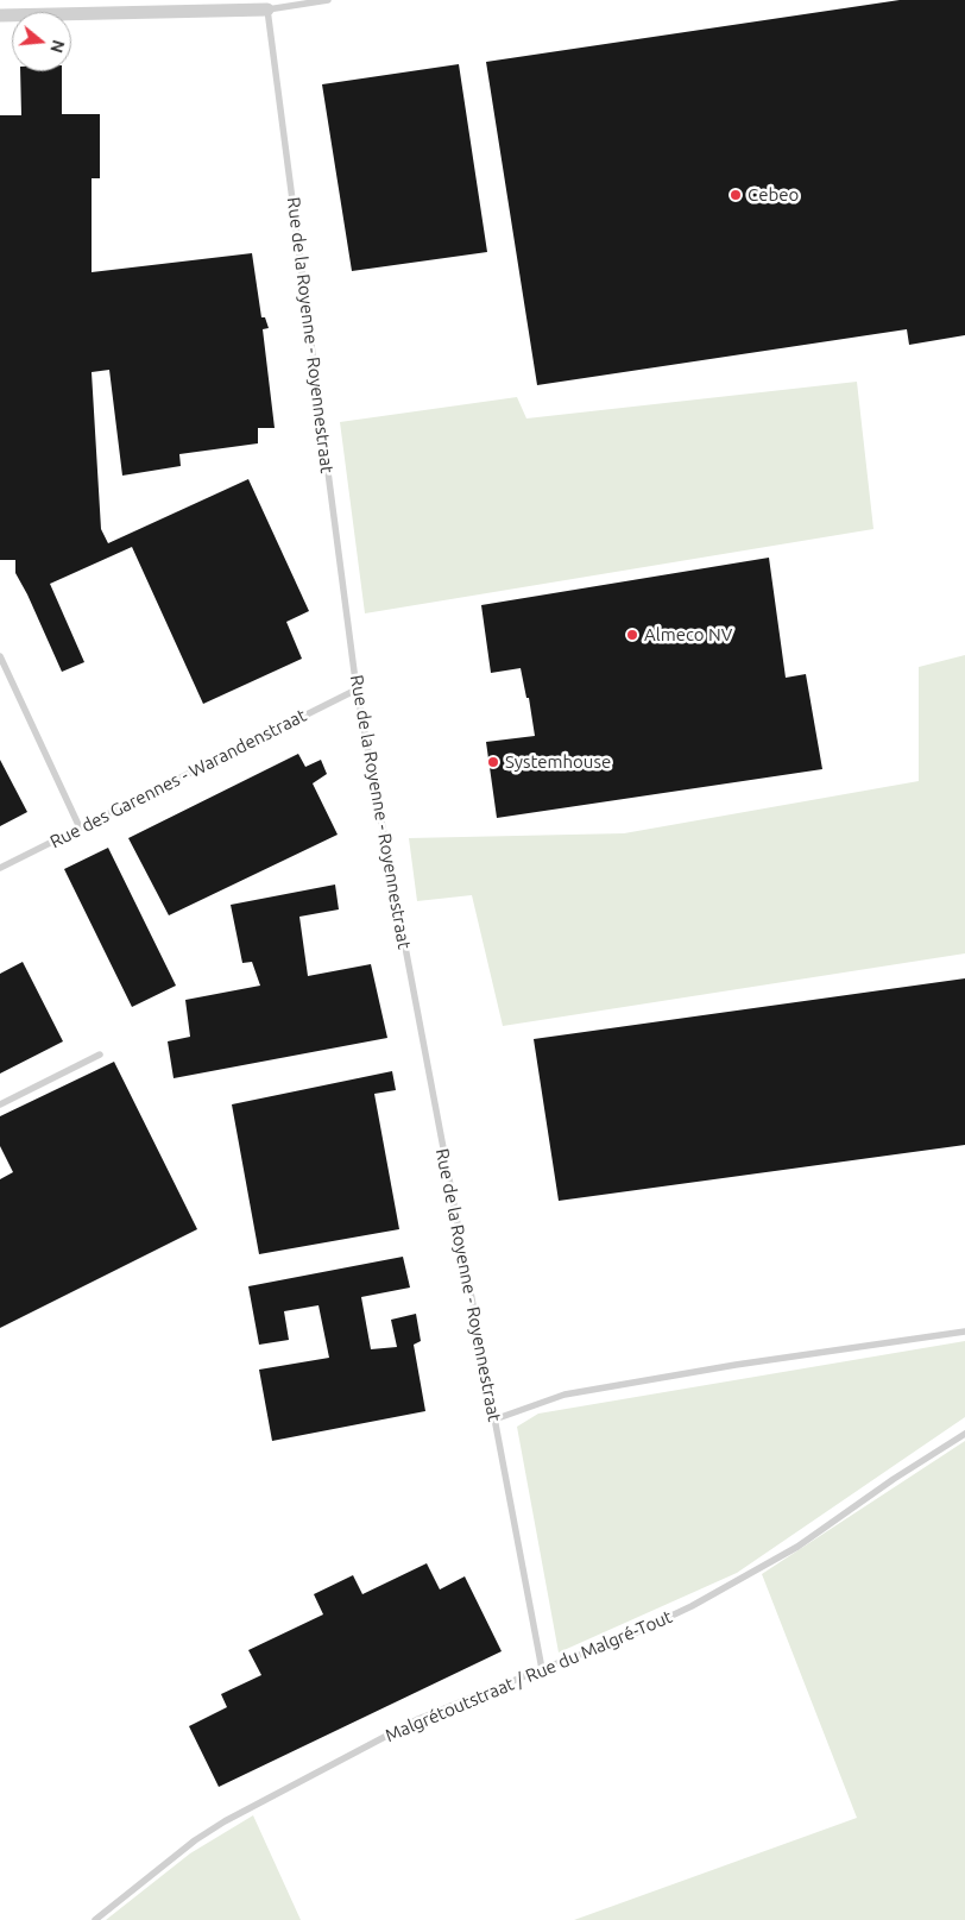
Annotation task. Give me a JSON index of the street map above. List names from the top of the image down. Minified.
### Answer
{"streets":{"lane":["Rue de la Royenne - Royennestraat","Rue des Garennes - Warandenstraat","Malgrétoutstraat / Rue du Malgré-Tout"]},"crossings":[["Rue de la Royenne - Royennestraat","Rue des Garennes - Warandenstraat"],["Rue de la Royenne - Royennestraat","Malgrétoutstraat / Rue du Malgré-Tout"]],"places":["Cebeo","Almeco NV","Systemhouse"],"north":"right"}
